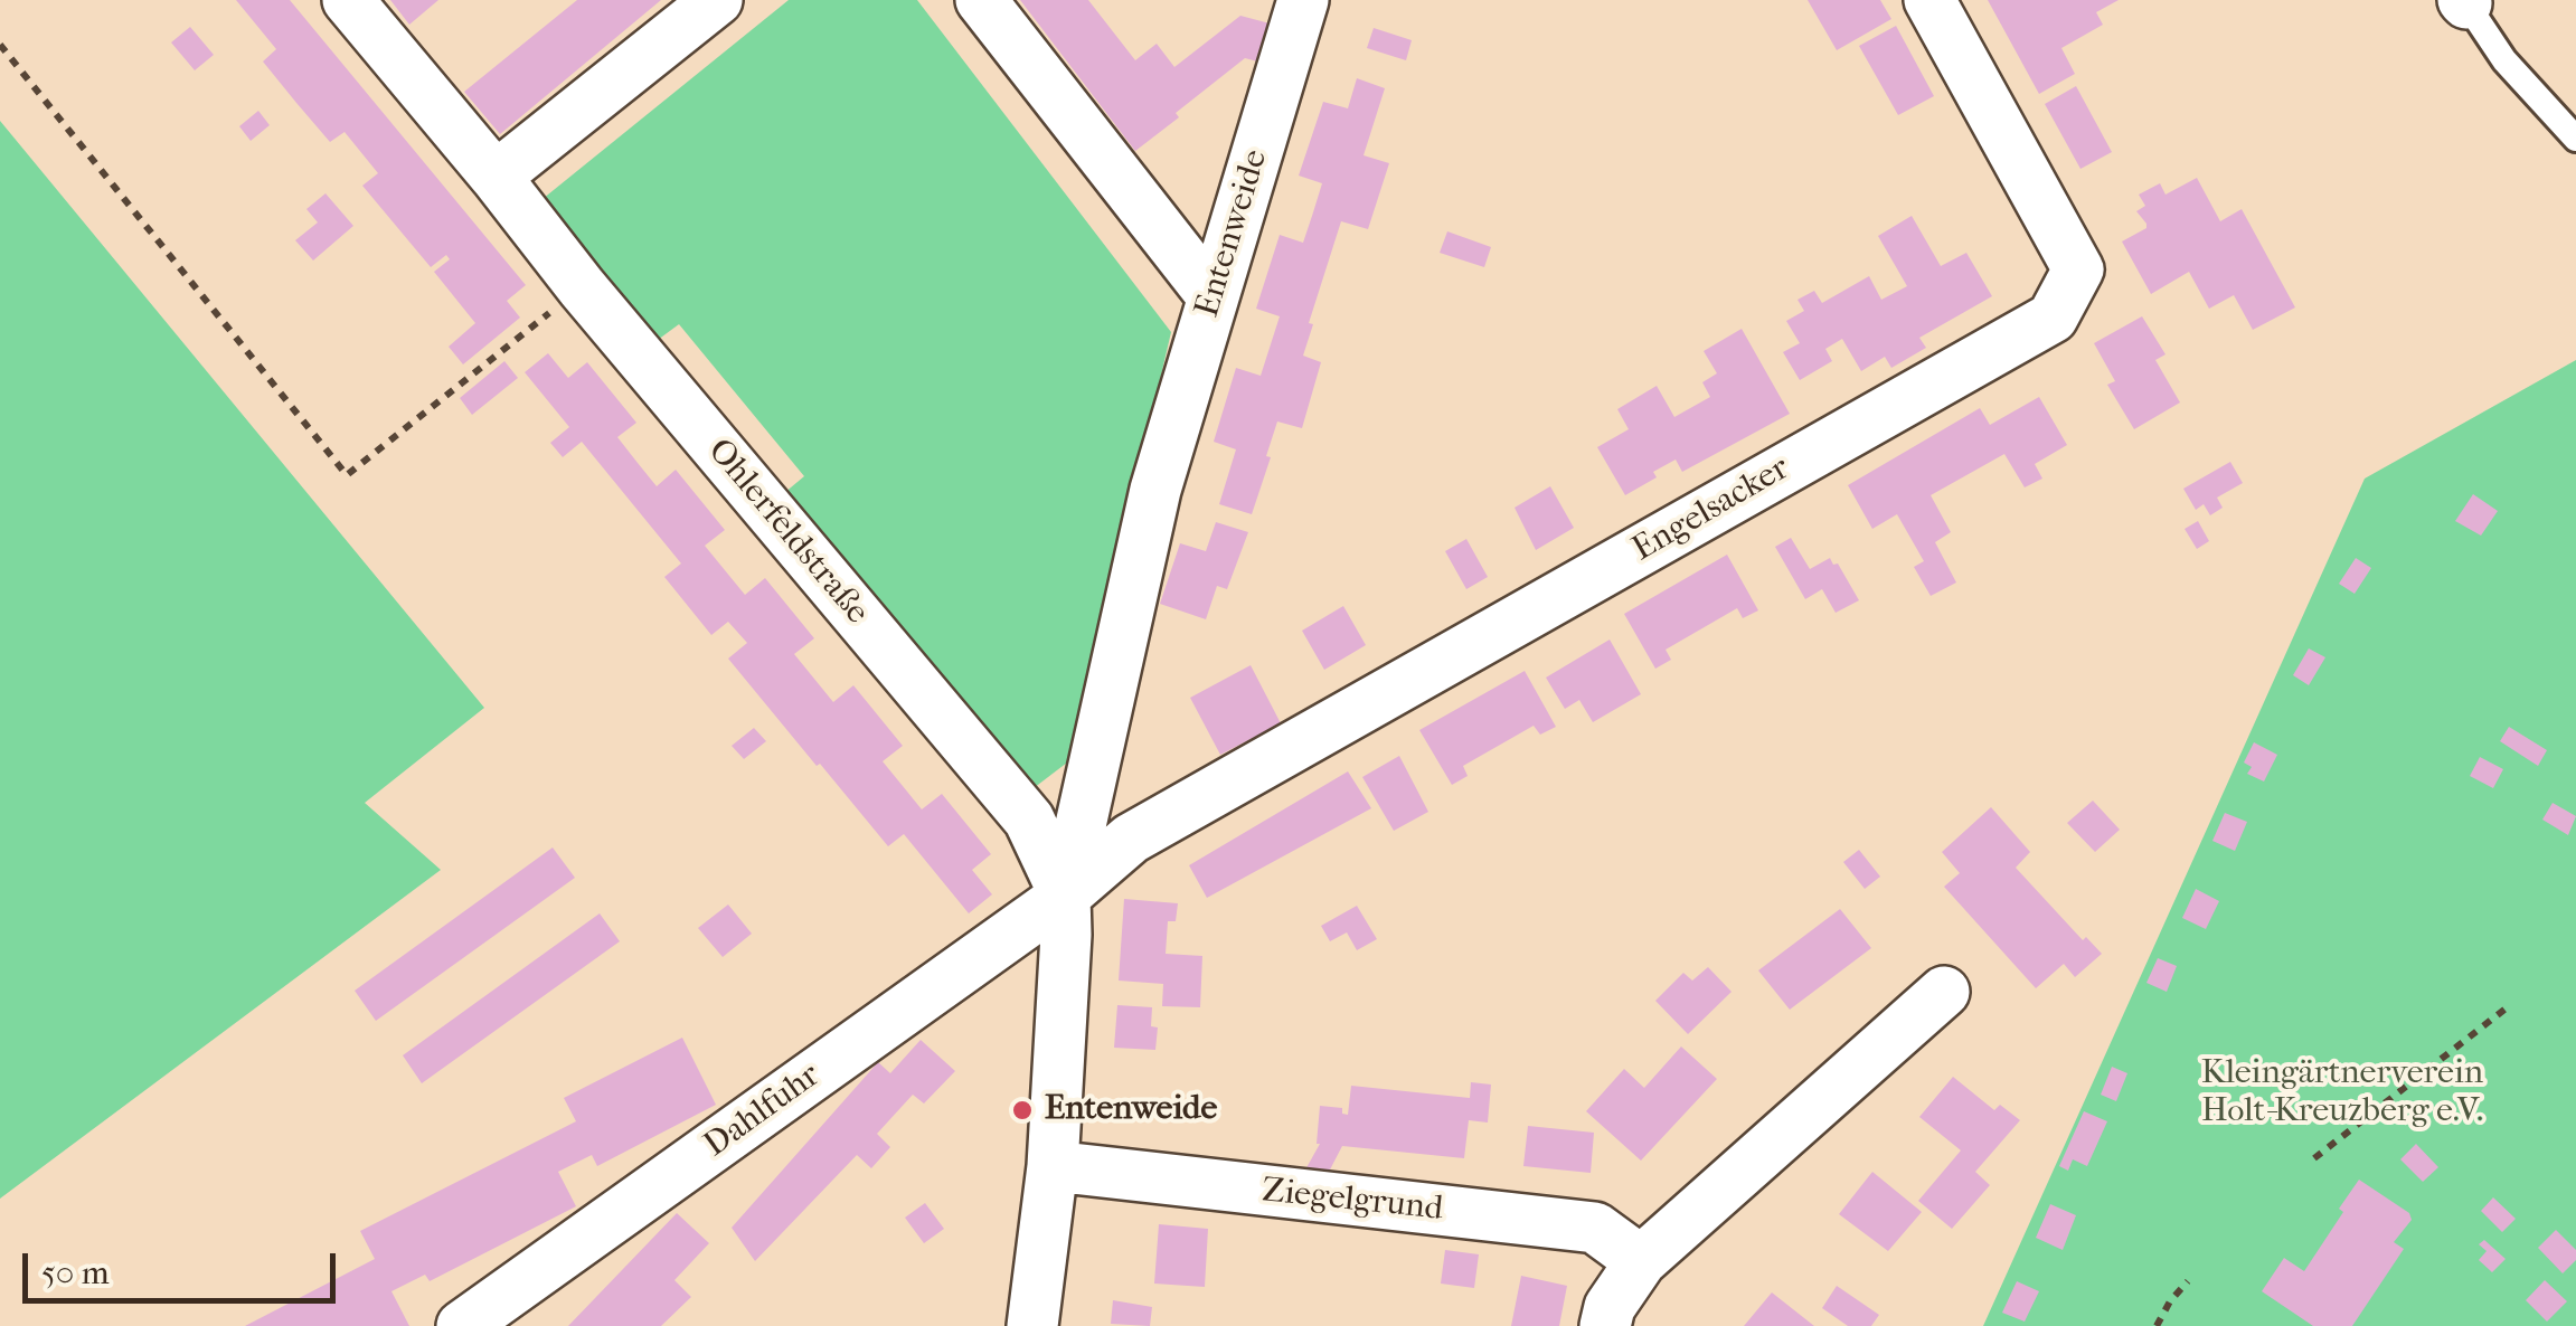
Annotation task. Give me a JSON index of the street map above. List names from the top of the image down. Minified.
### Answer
{"streets":{"street":["Entenweide","Engelsacker","Ohlerfeldstraße","Dahlfuhr","Ziegelgrund"]},"crossings":[["Entenweide","Engelsacker"],["Entenweide","Ohlerfeldstraße"],["Entenweide","Dahlfuhr"],["Entenweide","Ziegelgrund"],["Engelsacker","Ohlerfeldstraße"],["Engelsacker","Dahlfuhr"],["Ohlerfeldstraße","Dahlfuhr"]],"parks":["Kleingärtnerverein Holt-Kreuzberg e.V."],"places":["Entenweide"],"scale_bar":"50 m"}
